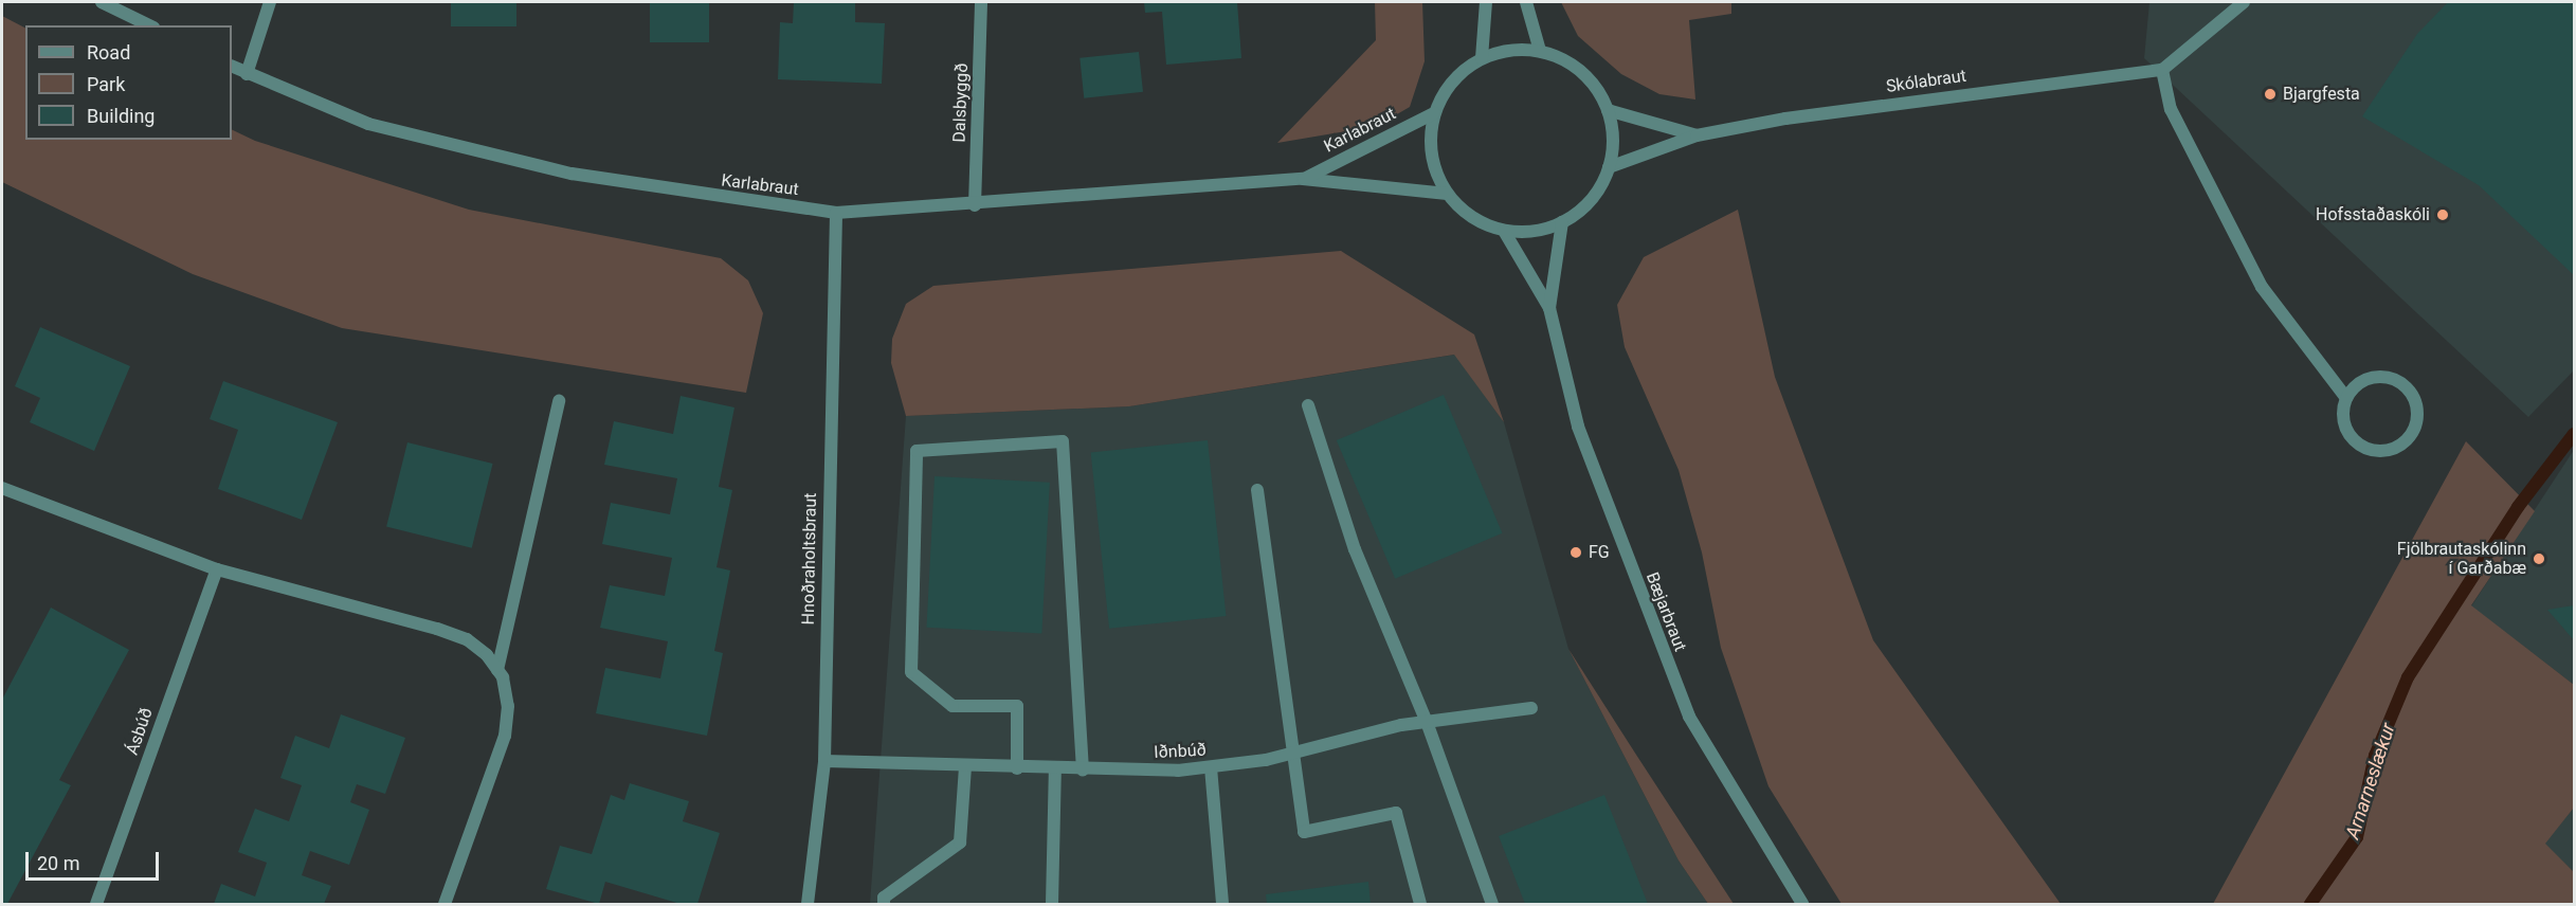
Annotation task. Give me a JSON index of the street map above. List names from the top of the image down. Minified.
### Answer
{"streets":{"street":["Skólabraut","Dalsbyggð","Karlabraut","Hnoðraholtsbraut","Bæjarbraut","Ásbúð","Iðnbúð"]},"crossings":[["Skólabraut","Karlabraut"],["Skólabraut","Bæjarbraut"],["Dalsbyggð","Karlabraut"],["Karlabraut","Hnoðraholtsbraut"],["Karlabraut","Bæjarbraut"],["Hnoðraholtsbraut","Iðnbúð"]],"water":["Arnarneslækur"],"places":["Bjargfesta","Hofsstaðaskóli","FG","Fjölbrautaskólinn í Garðabæ"],"legend":["Road","Park","Building"],"scale_bar":"20 m"}
